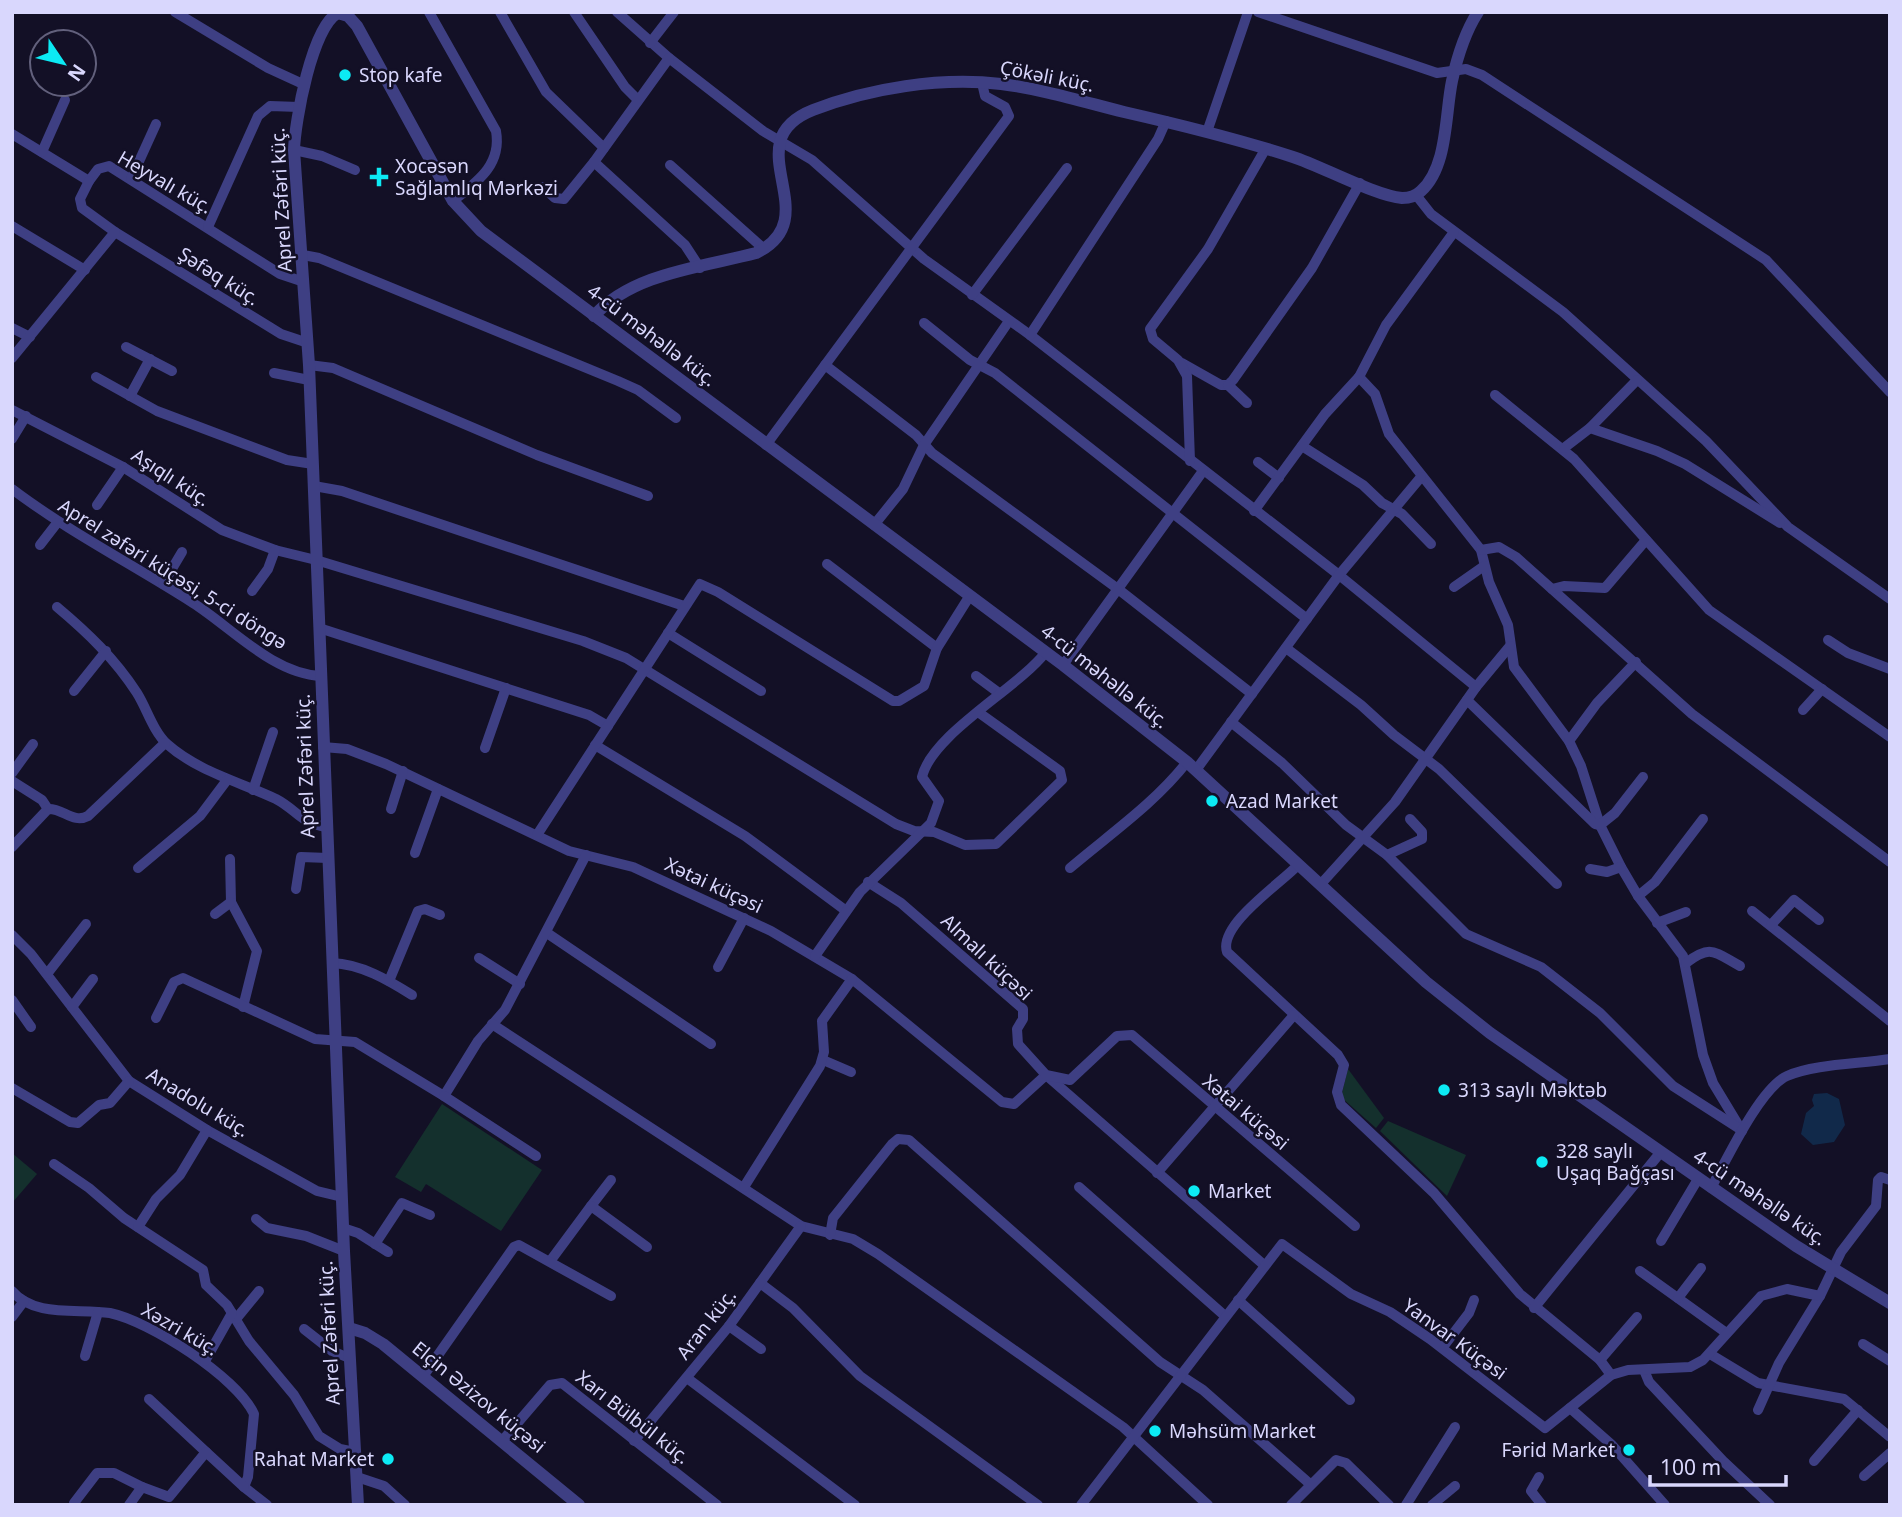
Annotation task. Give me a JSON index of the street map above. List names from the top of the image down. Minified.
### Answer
{"streets":{"street":["Çökəli küç.","Heyvalı küç.","Aprel Zəfəri küç.","Şəfəq küç.","4-cü məhəllə küç.","Aşıqlı küç.","Aprel zəfəri küçəsi, 5-ci döngə","Xətai küçəsi","Almalı küçəsi","Anadolu küç.","Aran küç.","Xəzri küç.","Yanvar Küçəsi","Elçin Əzizov küçəsi","Xarı Bülbül küç."]},"crossings":[["Heyvalı küç.","Aprel Zəfəri küç."],["Heyvalı küç.","Şəfəq küç."],["Aprel Zəfəri küç.","Şəfəq küç."],["Aprel Zəfəri küç.","Aşıqlı küç."],["Aprel Zəfəri küç.","Aprel zəfəri küçəsi, 5-ci döngə"],["Aprel Zəfəri küç.","Xətai küçəsi"],["Aprel Zəfəri küç.","Anadolu küç."],["Aprel Zəfəri küç.","Elçin Əzizov küçəsi"],["Xətai küçəsi","Almalı küçəsi"],["Aran küç.","Xarı Bülbül küç."],["Elçin Əzizov küçəsi","Xarı Bülbül küç."]],"places":{"other":["Stop kafe","Azad Market","313 saylı Məktəb","328 saylı Uşaq Bağçası","Market","Məhsüm Market","Fərid Market","Rahat Market"],"health":["Xocəsən Sağlamlıq Mərkəzi"]},"scale_bar":"100 m","north":"bottom right"}
